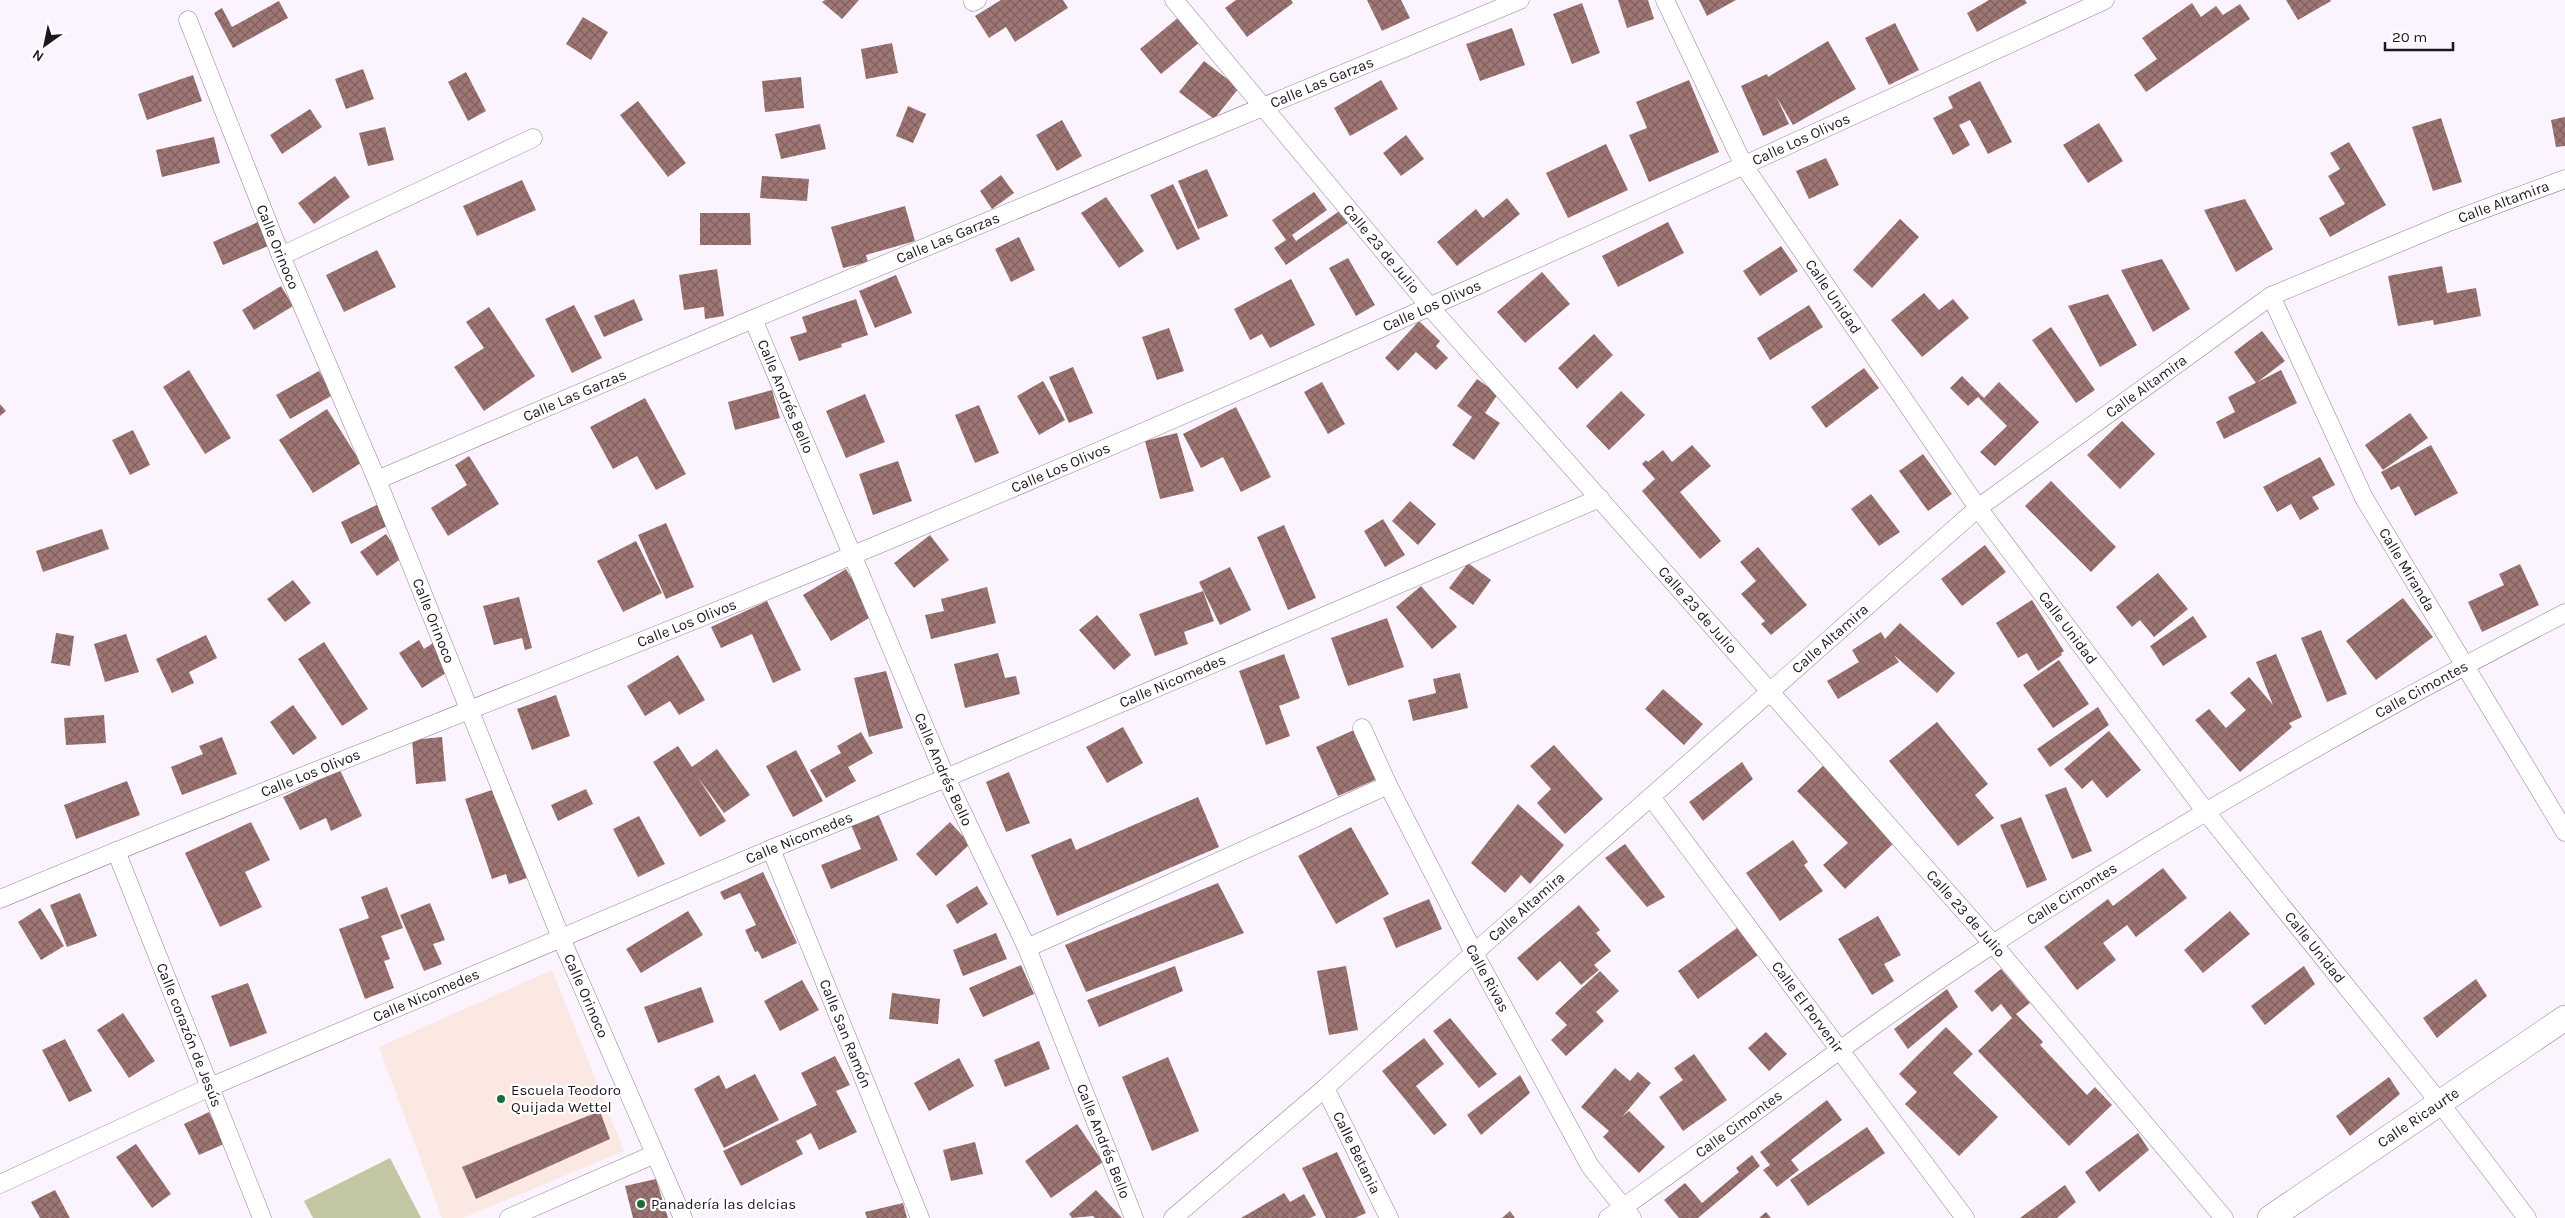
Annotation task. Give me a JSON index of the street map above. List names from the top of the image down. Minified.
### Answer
{"streets":{"street":["Calle Las Garzas","Calle Los Olivos","Calle Altamira","Calle Orinoco","Calle 23 de Julio","Calle Unidad","Calle Andrés Bello","Calle Miranda","Calle Nicomedes","Calle Cimontes","Calle Rivas","Calle El Porvenir","Calle San Ramón","Calle corazón de Jesús","Calle Ricaurte","Calle Betania"]},"crossings":[["Calle Las Garzas","Calle Orinoco"],["Calle Las Garzas","Calle 23 de Julio"],["Calle Las Garzas","Calle Andrés Bello"],["Calle Los Olivos","Calle Orinoco"],["Calle Los Olivos","Calle 23 de Julio"],["Calle Los Olivos","Calle Unidad"],["Calle Los Olivos","Calle Andrés Bello"],["Calle Los Olivos","Calle corazón de Jesús"],["Calle Altamira","Calle 23 de Julio"],["Calle Altamira","Calle Unidad"],["Calle Altamira","Calle Miranda"],["Calle Altamira","Calle Rivas"],["Calle Altamira","Calle El Porvenir"],["Calle Altamira","Calle Betania"],["Calle Orinoco","Calle Nicomedes"],["Calle 23 de Julio","Calle Nicomedes"],["Calle 23 de Julio","Calle Cimontes"],["Calle Unidad","Calle Cimontes"],["Calle Unidad","Calle Ricaurte"],["Calle Andrés Bello","Calle Nicomedes"],["Calle Miranda","Calle Cimontes"],["Calle Nicomedes","Calle San Ramón"],["Calle Nicomedes","Calle corazón de Jesús"],["Calle Cimontes","Calle Rivas"],["Calle Cimontes","Calle El Porvenir"]],"places":["Escuela Teodoro Quijada Wettel","Panadería las delcias"],"scale_bar":"20 m","north":"bottom left"}
